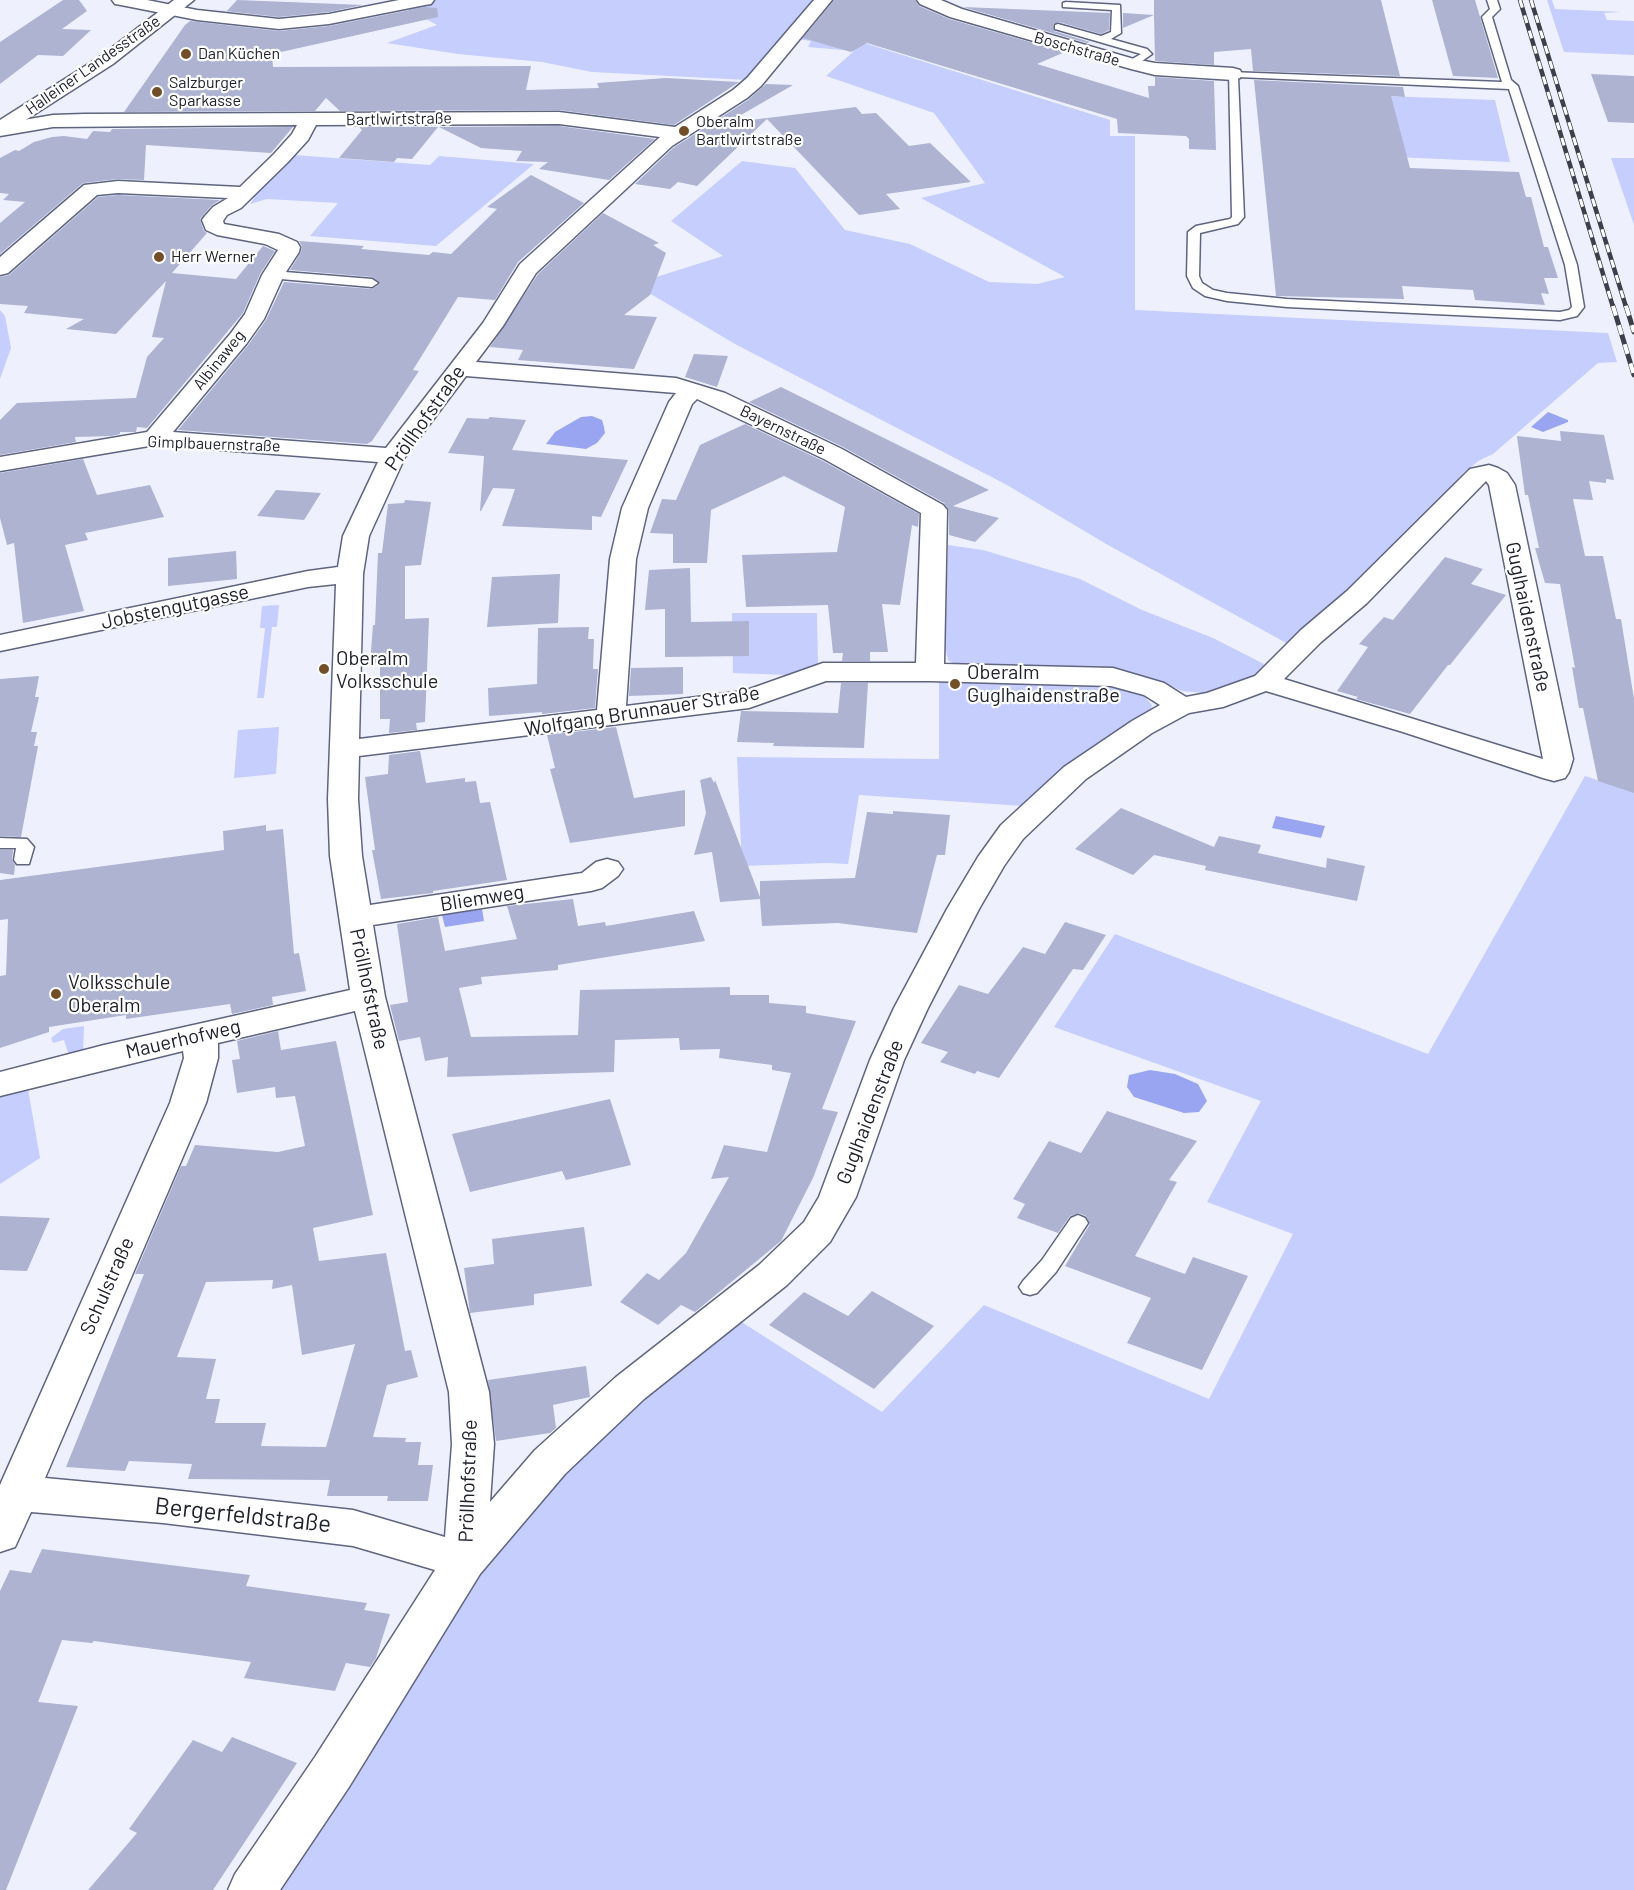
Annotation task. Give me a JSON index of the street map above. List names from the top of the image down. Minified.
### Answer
{"streets":{"street":["Boschstraße","Halleiner Landesstraße","Bartlwirtstraße","Albinaweg","Pröllhofstraße","Bayernstraße","Gimplbauernstraße","Jobstengutgasse","Guglhaidenstraße","Wolfgang Brunnauer Straße","Bliemweg","Mauerhofweg","Schulstraße","Bergerfeldstraße"]},"crossings":[["Halleiner Landesstraße","Bartlwirtstraße"],["Bartlwirtstraße","Albinaweg"],["Bartlwirtstraße","Pröllhofstraße"],["Albinaweg","Gimplbauernstraße"],["Pröllhofstraße","Bayernstraße"],["Pröllhofstraße","Gimplbauernstraße"],["Pröllhofstraße","Jobstengutgasse"],["Pröllhofstraße","Guglhaidenstraße"],["Pröllhofstraße","Wolfgang Brunnauer Straße"],["Pröllhofstraße","Bliemweg"],["Pröllhofstraße","Mauerhofweg"],["Pröllhofstraße","Bergerfeldstraße"],["Bayernstraße","Wolfgang Brunnauer Straße"],["Guglhaidenstraße","Wolfgang Brunnauer Straße"],["Guglhaidenstraße","Bergerfeldstraße"],["Mauerhofweg","Schulstraße"],["Schulstraße","Bergerfeldstraße"]],"places":["Dan Küchen","Salzburger Sparkasse","Oberalm Bartlwirtstraße","Herr Werner","Oberalm Volksschule","Oberalm Guglhaidenstraße","Volksschule Oberalm"]}
